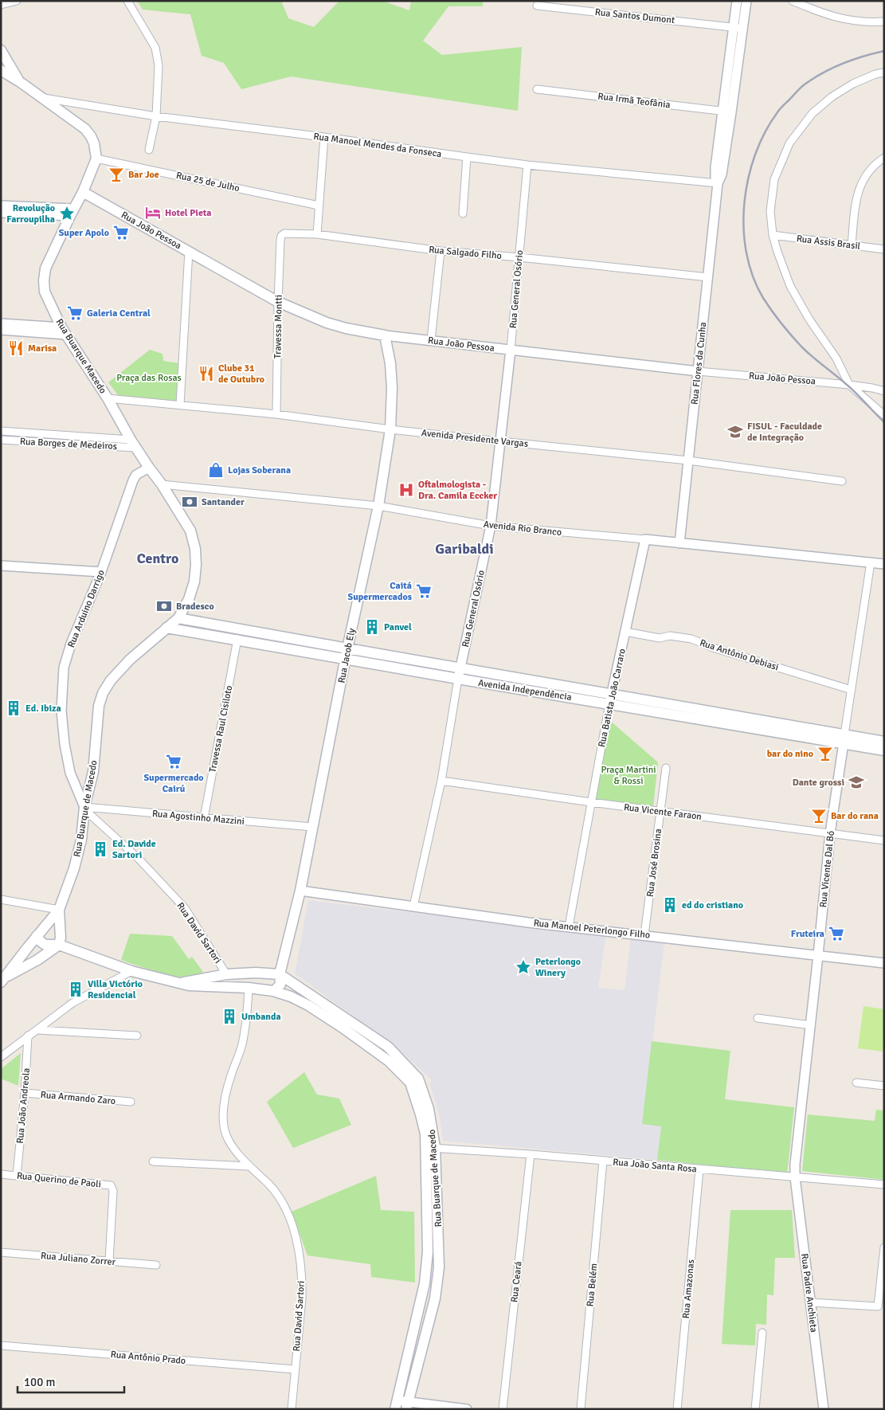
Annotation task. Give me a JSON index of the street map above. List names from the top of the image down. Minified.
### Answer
{"streets":{"main road":["Rua João Pessoa","Rua Buarque Macedo","Rua Jacob Ely","Avenida Independência","Rua Buarque de Macedo"],"street":["Rua Santos Dumont","Rua Irmã Teofânia","Rua Manoel Mendes da Fonseca","Rua 25 de Julho","Rua Assis Brasil","Rua Salgado Filho","Rua General Osório","Travessa Montti","Rua Flores da Cunha","Avenida Presidente Vargas","Rua Borges de Medeiros","Avenida Rio Branco","Rua Arduino Darrigo","Rua Antônio Debiasi","Rua Batista João Carraro","Travessa Raul Cisiloto","Rua Vicente Faraon","Rua Agostinho Mazzini","Rua José Brosina","Rua Vicente Dal Bó","Rua Manoel Peterlongo Filho","Rua David Sartori","Rua Armando Zaro","Rua João Andreola","Rua João Santa Rosa","Rua Querino de Paoli","Rua Juliano Zorrer","Rua Ceará","Rua Belém","Rua Amazonas","Rua Padre Anchieta","Rua Antônio Prado"]},"crossings":[["Rua Irmã Teofânia","Rua Flores da Cunha"],["Rua Manoel Mendes da Fonseca","Rua General Osório"],["Rua Manoel Mendes da Fonseca","Rua Flores da Cunha"],["Rua 25 de Julho","Rua Buarque Macedo"],["Rua João Pessoa","Rua General Osório"],["Rua João Pessoa","Travessa Montti"],["Rua João Pessoa","Rua Buarque Macedo"],["Rua João Pessoa","Rua Flores da Cunha"],["Rua João Pessoa","Rua Jacob Ely"],["Rua Salgado Filho","Rua General Osório"],["Rua Salgado Filho","Travessa Montti"],["Rua Salgado Filho","Rua Flores da Cunha"],["Rua General Osório","Avenida Presidente Vargas"],["Rua General Osório","Avenida Rio Branco"],["Rua General Osório","Avenida Independência"],["Rua General Osório","Rua Vicente Faraon"],["Rua General Osório","Rua Manoel Peterlongo Filho"],["Travessa Montti","Avenida Presidente Vargas"],["Rua Buarque Macedo","Avenida Presidente Vargas"],["Rua Buarque Macedo","Rua Borges de Medeiros"],["Rua Buarque Macedo","Avenida Rio Branco"],["Rua Buarque Macedo","Rua Arduino Darrigo"],["Rua Buarque Macedo","Avenida Independência"],["Rua Buarque Macedo","Rua Buarque de Macedo"],["Rua Flores da Cunha","Avenida Presidente Vargas"],["Rua Flores da Cunha","Avenida Rio Branco"],["Avenida Presidente Vargas","Rua Jacob Ely"],["Avenida Rio Branco","Rua Jacob Ely"],["Avenida Rio Branco","Rua Batista João Carraro"],["Avenida Rio Branco","Rua Vicente Dal Bó"],["Rua Arduino Darrigo","Rua Buarque de Macedo"],["Rua Arduino Darrigo","Rua Agostinho Mazzini"],["Rua Arduino Darrigo","Rua David Sartori"],["Rua Antônio Debiasi","Rua Batista João Carraro"],["Rua Antônio Debiasi","Rua Vicente Dal Bó"],["Rua Jacob Ely","Avenida Independência"],["Rua Jacob Ely","Rua Buarque de Macedo"],["Rua Jacob Ely","Rua Agostinho Mazzini"],["Rua Jacob Ely","Rua Manoel Peterlongo Filho"],["Avenida Independência","Rua Batista João Carraro"],["Avenida Independência","Travessa Raul Cisiloto"],["Avenida Independência","Rua Buarque de Macedo"],["Avenida Independência","Rua Vicente Dal Bó"],["Rua Batista João Carraro","Rua Vicente Faraon"],["Rua Batista João Carraro","Rua Manoel Peterlongo Filho"],["Travessa Raul Cisiloto","Rua Agostinho Mazzini"],["Rua Buarque de Macedo","Rua Agostinho Mazzini"],["Rua Buarque de Macedo","Rua David Sartori"],["Rua Buarque de Macedo","Rua João Santa Rosa"],["Rua Vicente Faraon","Rua José Brosina"],["Rua Vicente Faraon","Rua Vicente Dal Bó"],["Rua Agostinho Mazzini","Rua David Sartori"],["Rua José Brosina","Rua Manoel Peterlongo Filho"],["Rua Vicente Dal Bó","Rua Manoel Peterlongo Filho"],["Rua Vicente Dal Bó","Rua João Santa Rosa"],["Rua Vicente Dal Bó","Rua Padre Anchieta"],["Rua David Sartori","Rua Antônio Prado"],["Rua Armando Zaro","Rua João Andreola"],["Rua João Andreola","Rua Querino de Paoli"],["Rua João Santa Rosa","Rua Ceará"],["Rua João Santa Rosa","Rua Belém"],["Rua João Santa Rosa","Rua Amazonas"],["Rua João Santa Rosa","Rua Padre Anchieta"],["Rua Querino de Paoli","Rua Juliano Zorrer"]],"districts":["Garibaldi","Centro"],"parks":["Praça das Rosas","Praça Martini & Rossi"],"places":{"bar":["Bar Joe","bar do nino","Bar do rana"],"hotel":["Hotel Pieta"],"place":["Revolução Farroupilha","Peterlongo Winery"],"supermarket":["Super Apolo","Galeria Central","Caitá Supermercados","Supermercado Cairú","Fruteira"],"restaurant":["Marisa","Clube 31 de Outubro"],"school or university":["FISUL - Faculdade de Integração","Dante grossi"],"shop":["Lojas Soberana"],"hospital":["Oftalmologista - Dra. Camila Eccker"],"bank":["Santander","Bradesco"],"building":["Panvel","Ed. Ibiza","Ed. Davide Sartori","ed do cristiano","Villa Victório Residencial","Umbanda"]},"scale_bar":"100 m"}
